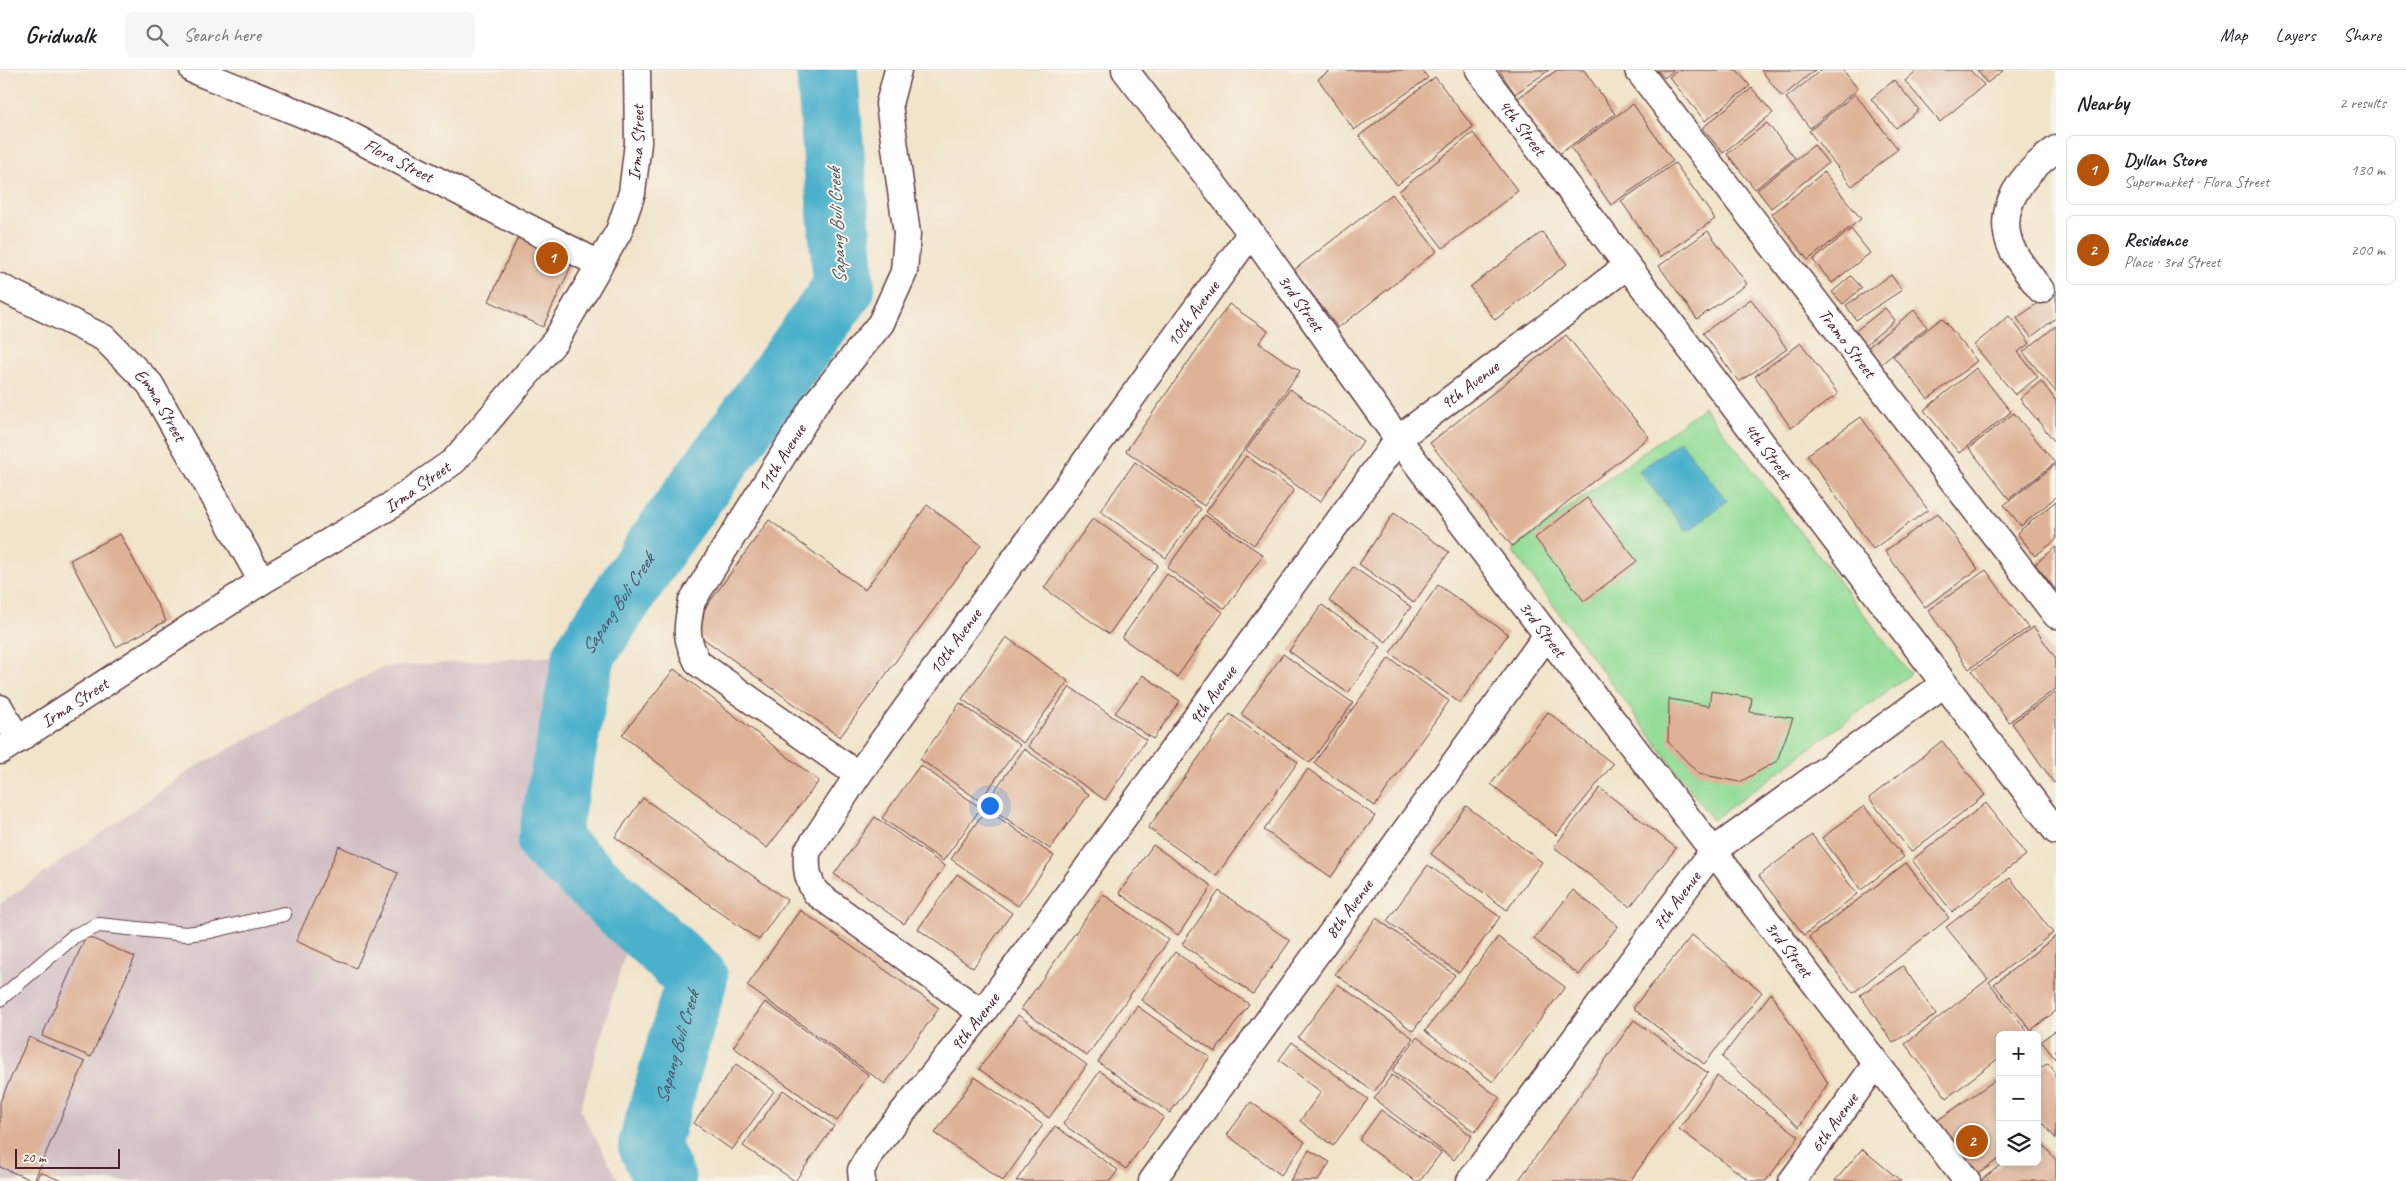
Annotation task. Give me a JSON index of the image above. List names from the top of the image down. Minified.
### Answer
{"streets":{"street":["4th Street","Irma Street","Flora Street","3rd Street","10th Avenue","Tramo Street","9th Avenue","Emma Street","11th Avenue","7th Avenue","8th Avenue","6th Avenue"]},"crossings":[["4th Street","9th Avenue"],["4th Street","7th Avenue"],["Irma Street","Flora Street"],["Irma Street","Emma Street"],["3rd Street","10th Avenue"],["3rd Street","9th Avenue"],["3rd Street","7th Avenue"],["3rd Street","8th Avenue"],["3rd Street","6th Avenue"],["10th Avenue","9th Avenue"],["10th Avenue","11th Avenue"]],"water":["Sapang Buli Creek"],"scale_bar":"20 m","page":{"header":"Gridwalk","search":"Search here","nav":["Map","Layers","Share"],"heading":["Nearby","2 results"],"list":[{"mark":"1","name":"Dyllan Store","note":"Supermarket · Flora Street","value":"130 m"},{"mark":"2","name":"Residence","note":"Place · 3rd Street","value":"200 m"}],"pins":["1","2"],"map_buttons":["+","−"],"scale":"20 m"}}
